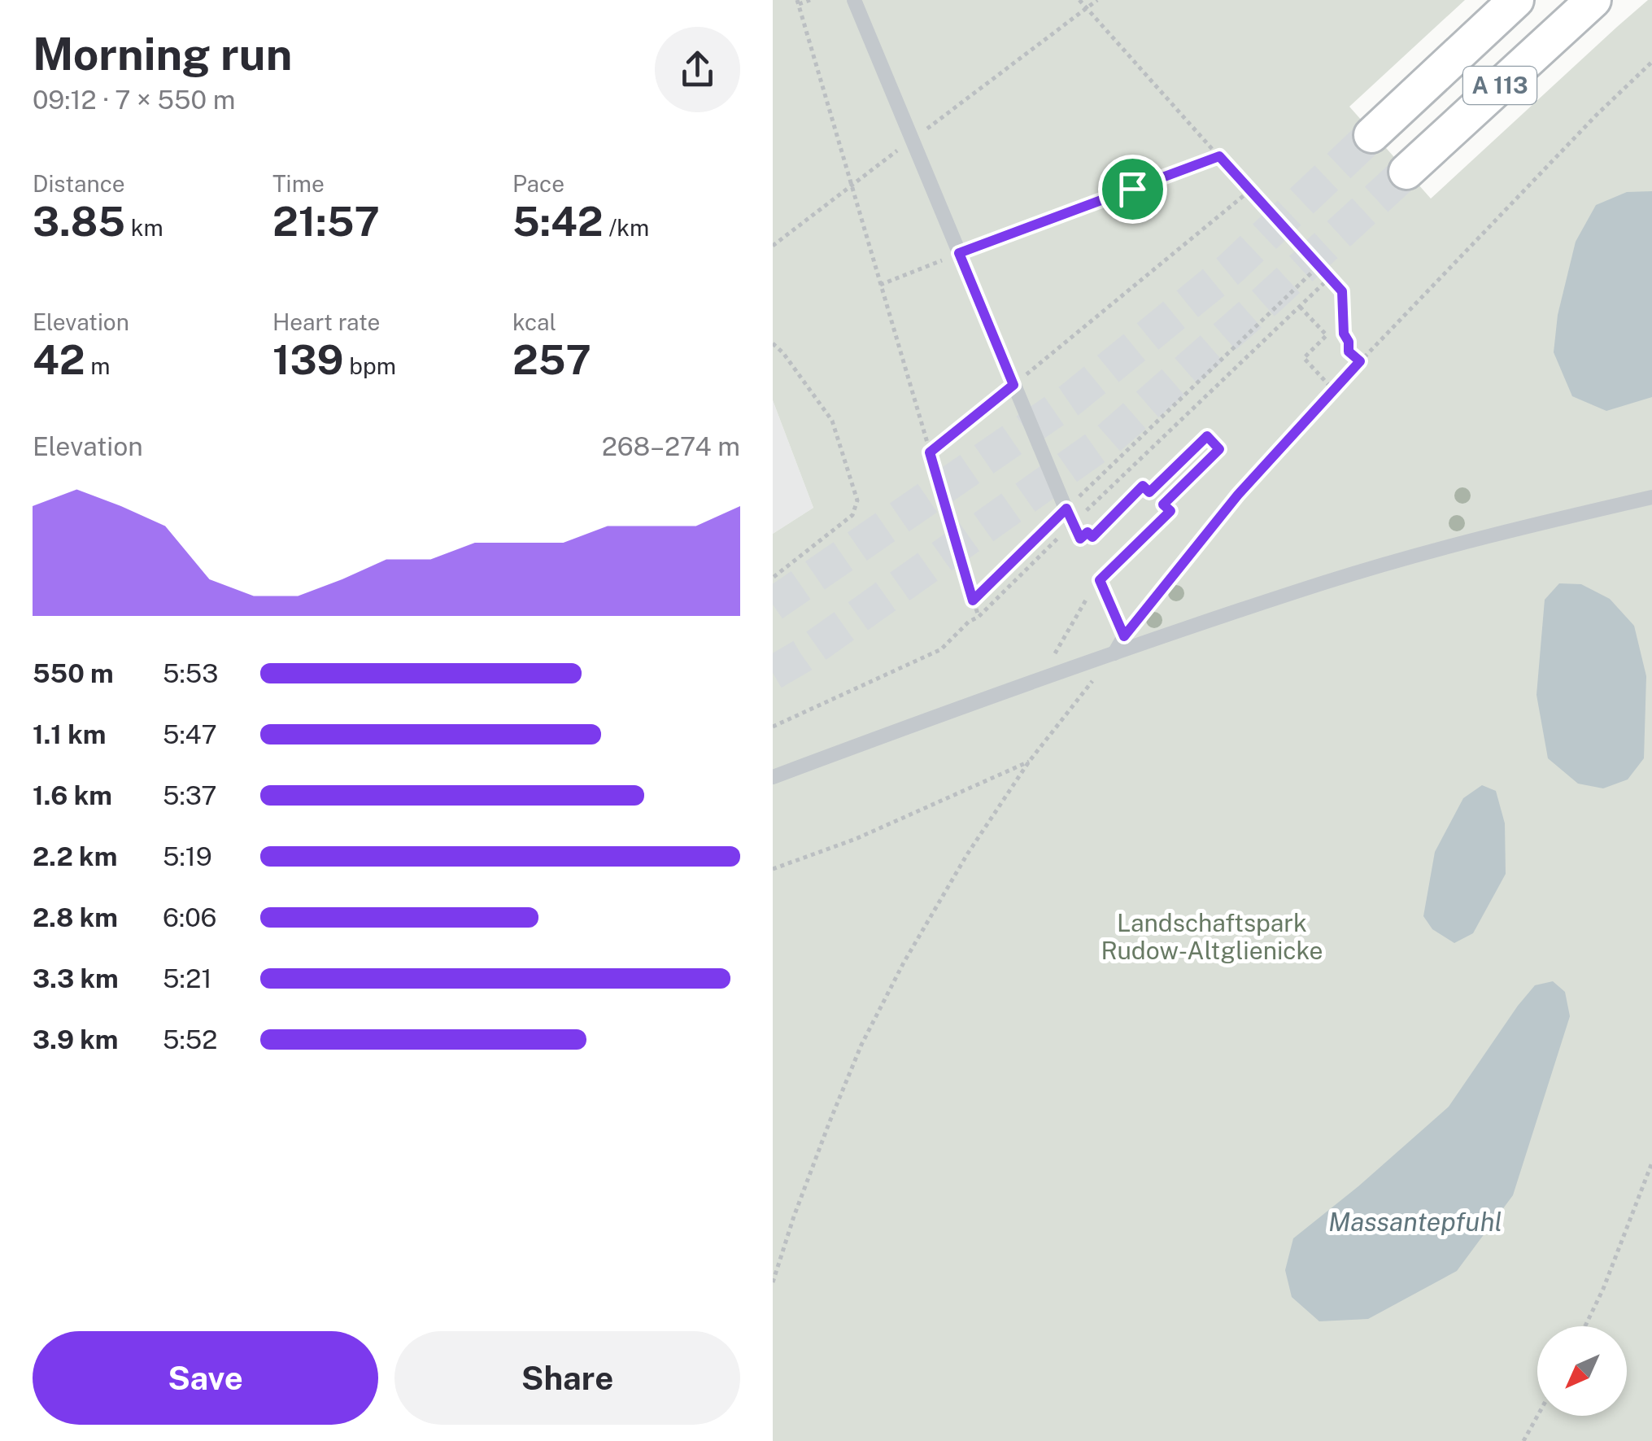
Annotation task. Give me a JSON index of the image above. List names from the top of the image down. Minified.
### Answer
{"streets":{"highway":["A 113"]},"water":["Massantepfuhl"],"parks":["Landschaftspark Rudow-Altglienicke"],"north":"bottom left","page":{"heading":["Morning run","09:12 · 7 × 550 m"],"stats":[["Distance","3.85 km"],["Time","21:57"],["Pace","5:42 /km"],["Elevation","42 m"],["Heart rate","139 bpm"],["kcal","257"]],"chart":["Elevation","268–274 m"],"list":[{"name":"550 m","note":"5:53"},{"name":"1.1 km","note":"5:47"},{"name":"1.6 km","note":"5:37"},{"name":"2.2 km","note":"5:19"},{"name":"2.8 km","note":"6:06"},{"name":"3.3 km","note":"5:21"},{"name":"3.9 km","note":"5:52"}],"buttons":["Save","Share"]}}
